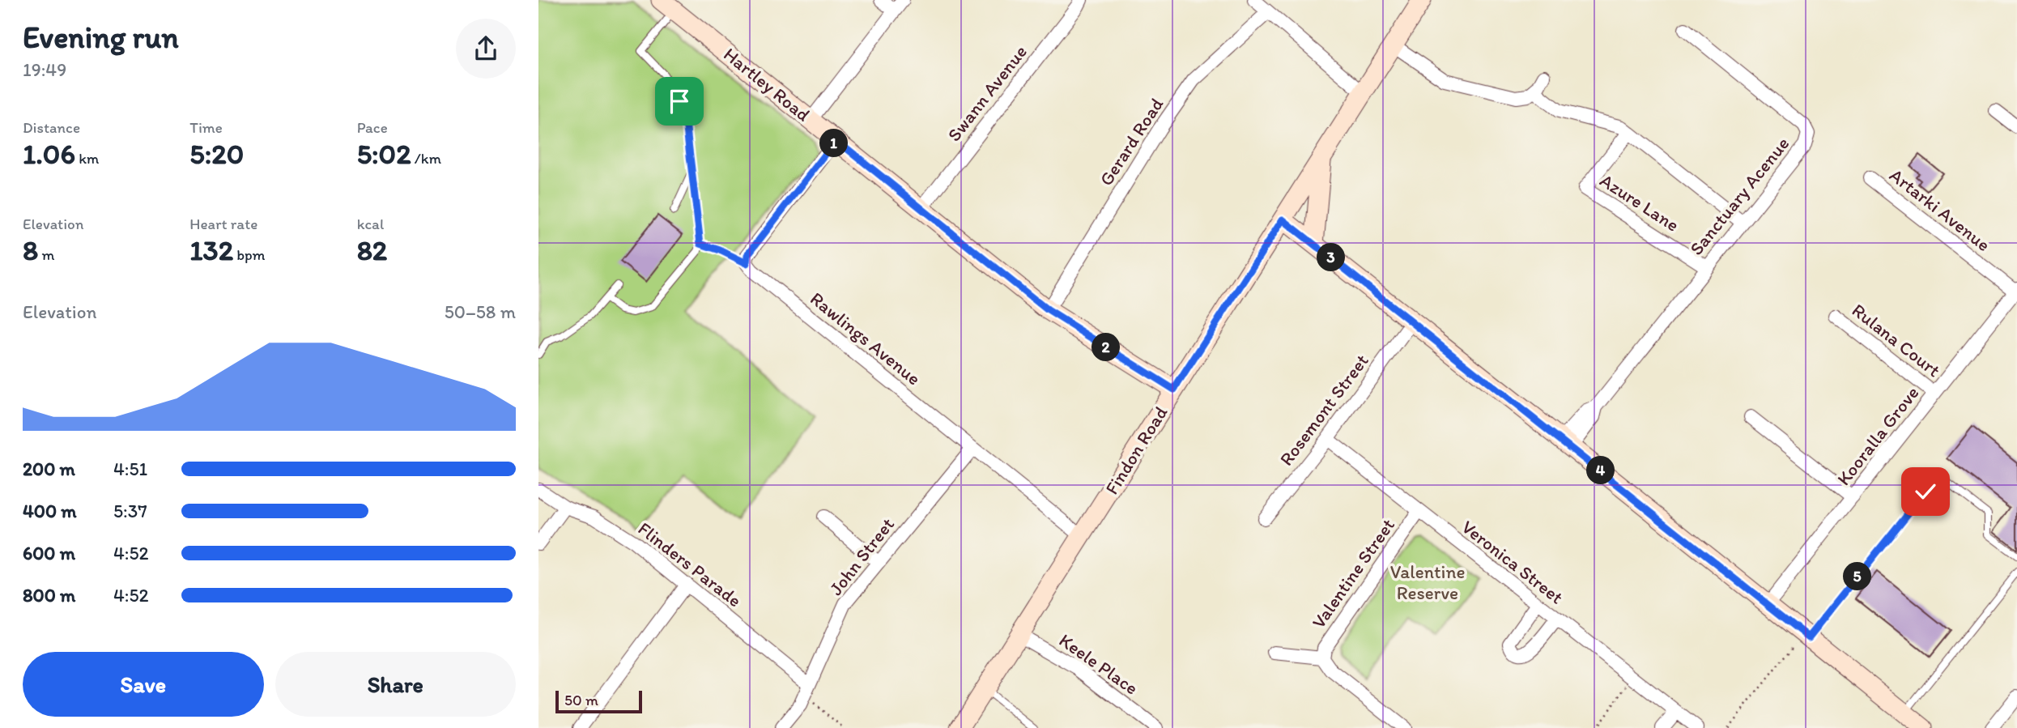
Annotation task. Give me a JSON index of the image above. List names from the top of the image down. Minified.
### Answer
{"streets":{"street":["Hartley Road","Swann Avenue","Gerard Road","Sanctuary Acenue","Azure Lane","Artarki Avenue","Rawlings Avenue","Rulana Court","Rosemont Street","Kooralla Grove","Findon Road","John Street","Veronica Street","Flinders Parade","Valentine Street","Keele Place"]},"crossings":[["Hartley Road","Swann Avenue"],["Hartley Road","Gerard Road"],["Hartley Road","Findon Road"],["Sanctuary Acenue","Azure Lane"],["Artarki Avenue","Kooralla Grove"],["Rawlings Avenue","Findon Road"],["Rawlings Avenue","John Street"],["Rulana Court","Kooralla Grove"],["Rosemont Street","Veronica Street"],["Findon Road","Keele Place"],["John Street","Flinders Parade"],["Veronica Street","Valentine Street"]],"parks":["Valentine Reserve"],"scale_bar":"50 m","page":{"heading":["Evening run","19:49"],"stats":[["Distance","1.06 km"],["Time","5:20"],["Pace","5:02 /km"],["Elevation","8 m"],["Heart rate","132 bpm"],["kcal","82"]],"pins":["1","3","2","4","5"],"chart":["Elevation","50–58 m"],"list":[{"name":"200 m","note":"4:51"},{"name":"400 m","note":"5:37"},{"name":"600 m","note":"4:52"},{"name":"800 m","note":"4:52"}],"buttons":["Save","Share"],"scale":"50 m"}}
